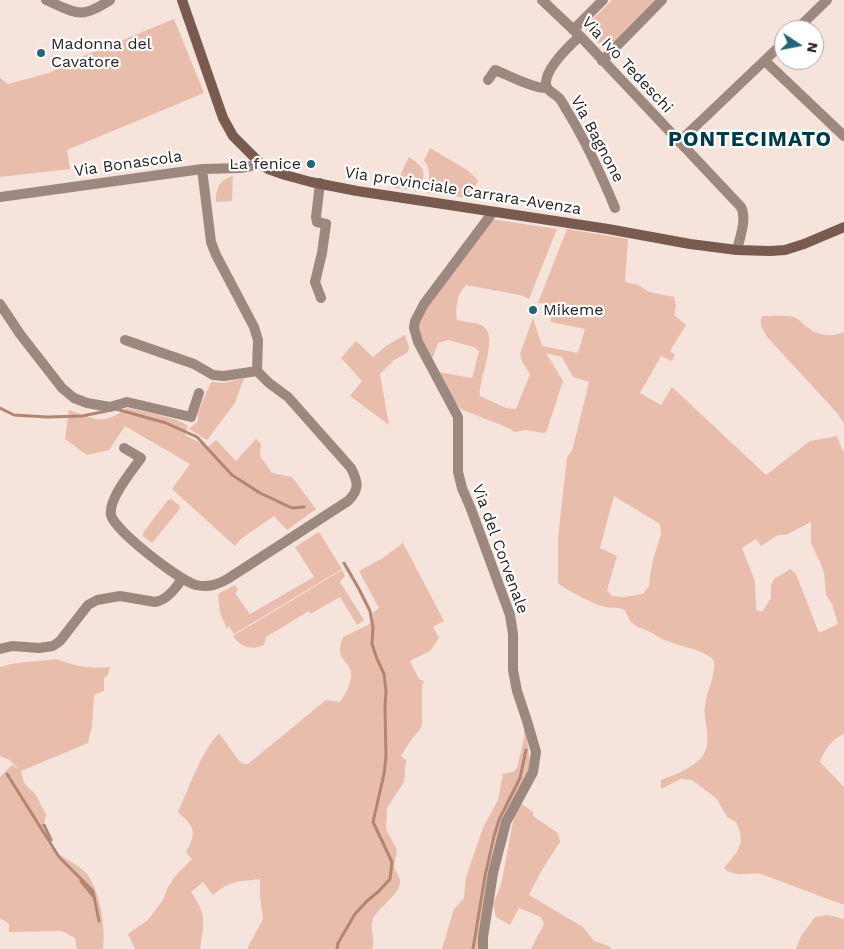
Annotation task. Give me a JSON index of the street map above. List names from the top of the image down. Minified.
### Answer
{"streets":{"main road":["Via provinciale Carrara-Avenza"],"street":["Via Ivo Tedeschi","Via Bagnone","Via Bonascola","Via del Corvenale"]},"crossings":[["Via Ivo Tedeschi","Via Bagnone"],["Via Ivo Tedeschi","Via provinciale Carrara-Avenza"],["Via Bonascola","Via provinciale Carrara-Avenza"],["Via provinciale Carrara-Avenza","Via del Corvenale"]],"districts":["PONTECIMATO"],"places":["Madonna del Cavatore","La fenice","Mikeme"],"north":"right"}
